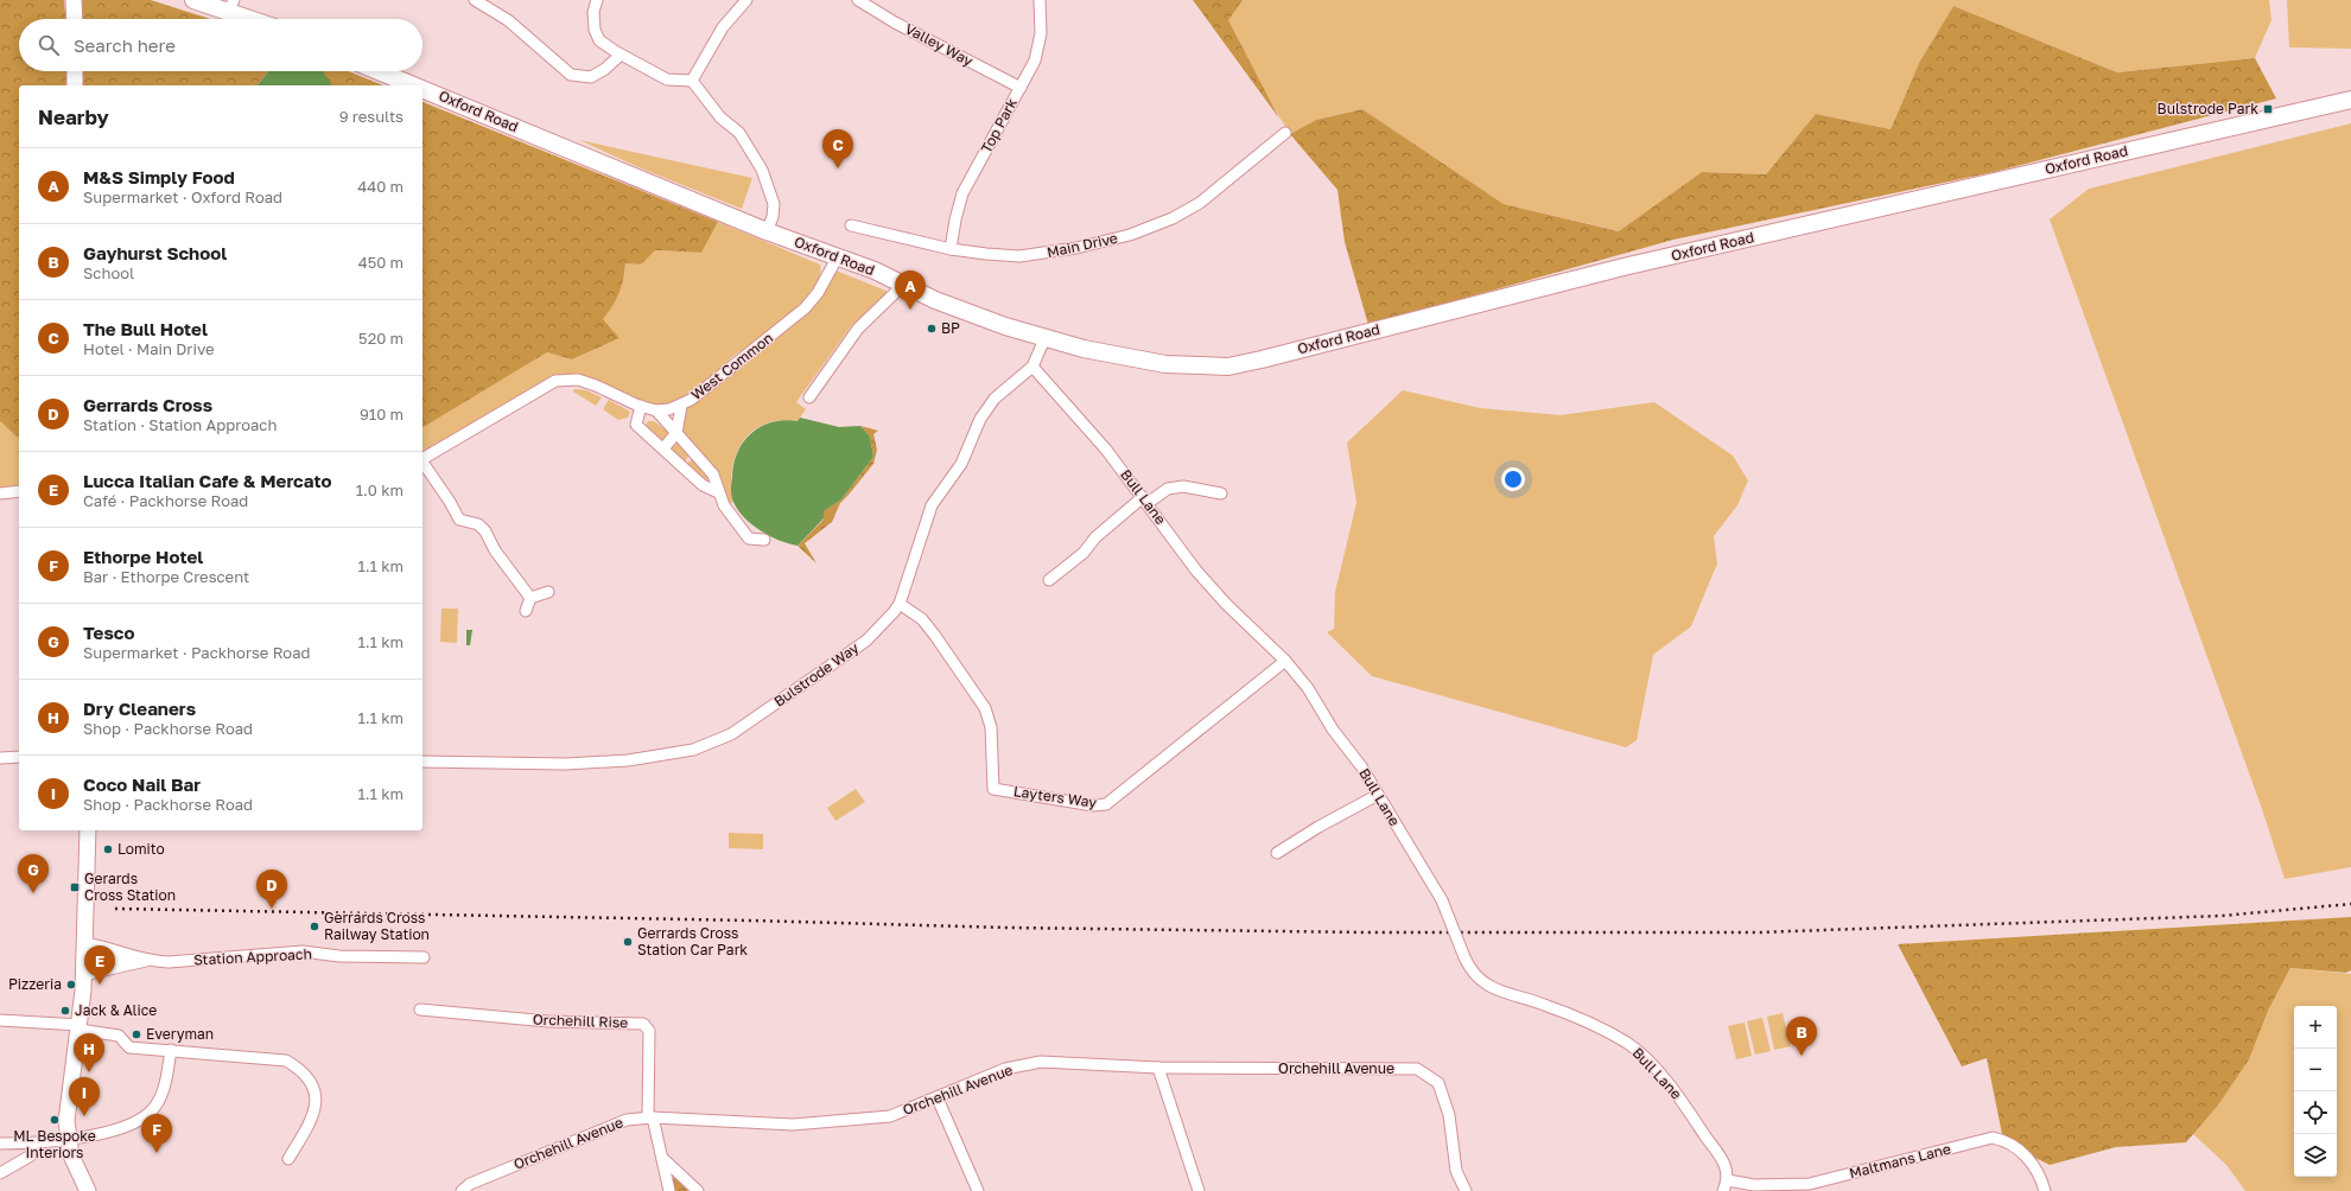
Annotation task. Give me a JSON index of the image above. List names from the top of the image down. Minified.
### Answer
{"streets":{"main road":["Oxford Road"],"street":["Valley Way","Top Park","Main Drive","West Common","Bull Lane","Bulstrode Way","Layters Way","Station Approach","Orchehill Rise","Orchehill Avenue","Maltmans Lane"]},"crossings":[["Valley Way","Top Park"],["Oxford Road","West Common"],["Oxford Road","Bulstrode Way"],["Top Park","Main Drive"],["Bull Lane","Bulstrode Way"],["Bull Lane","Layters Way"],["Bull Lane","Maltmans Lane"],["Bulstrode Way","Layters Way"],["Orchehill Rise","Orchehill Avenue"]],"places":{"transit":["Bulstrode Park","Gerards Cross Station"],"other":["BP","Lomito","Gerrards Cross Railway Station","Gerrards Cross Station Car Park","Pizzeria","Jack & Alice","Everyman","ML Bespoke Interiors"]},"page":{"search":"Search here","heading":["Nearby","9 results"],"pins":["C","A","G","D","E","B","H","I","F"],"list":[{"mark":"A","name":"M&S Simply Food","note":"Supermarket · Oxford Road","value":"440 m"},{"mark":"B","name":"Gayhurst School","note":"School","value":"450 m"},{"mark":"C","name":"The Bull Hotel","note":"Hotel · Main Drive","value":"520 m"},{"mark":"D","name":"Gerrards Cross","note":"Station · Station Approach","value":"910 m"},{"mark":"E","name":"Lucca Italian Cafe & Mercato","note":"Café · Packhorse Road","value":"1.0 km"},{"mark":"F","name":"Ethorpe Hotel","note":"Bar · Ethorpe Crescent","value":"1.1 km"},{"mark":"G","name":"Tesco","note":"Supermarket · Packhorse Road","value":"1.1 km"},{"mark":"H","name":"Dry Cleaners","note":"Shop · Packhorse Road","value":"1.1 km"},{"mark":"I","name":"Coco Nail Bar","note":"Shop · Packhorse Road","value":"1.1 km"}],"map_buttons":["+","−"]}}
